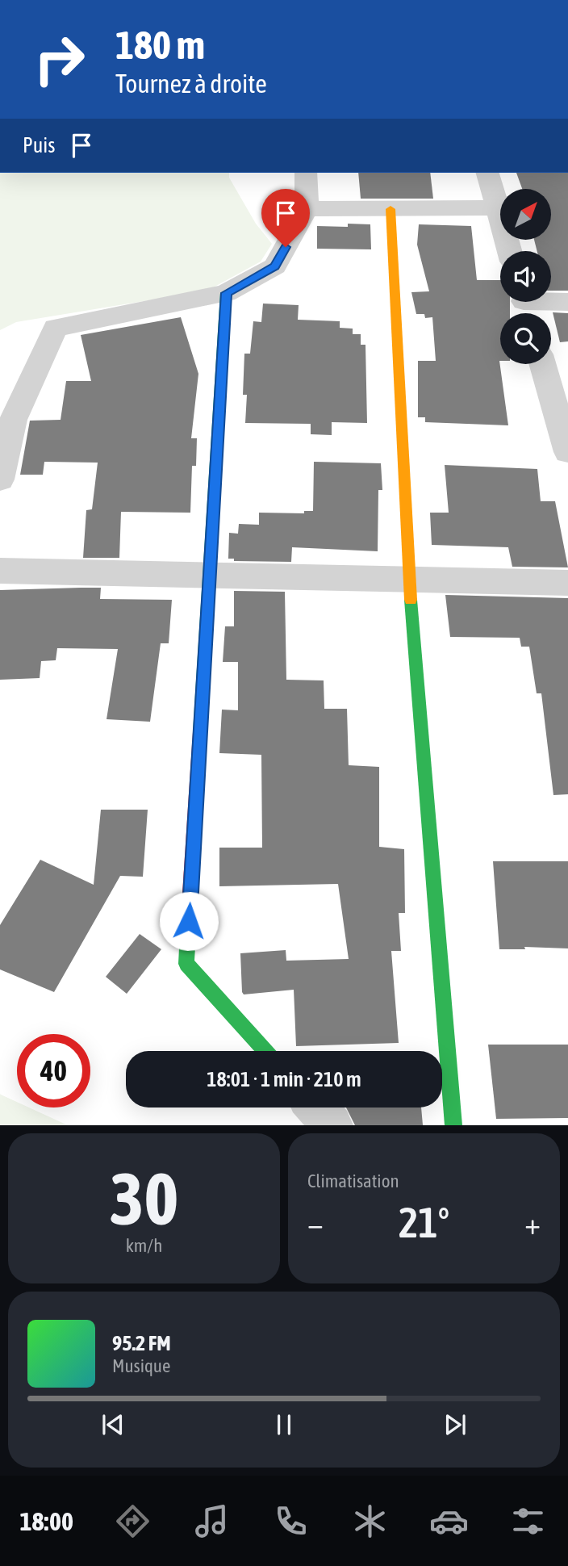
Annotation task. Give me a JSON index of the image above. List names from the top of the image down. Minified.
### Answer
{"north":"top right","page":{"turn":["180 m","Tournez à droite"],"then":"Puis","limit":"40","trip":"18:01 · 1 min · 210 m","tile":[["30","km/h"],"Climatisation"],"heat":["−","21°","+"],"song":["95.2 FM","Musique"],"tabs":"18:00"}}
